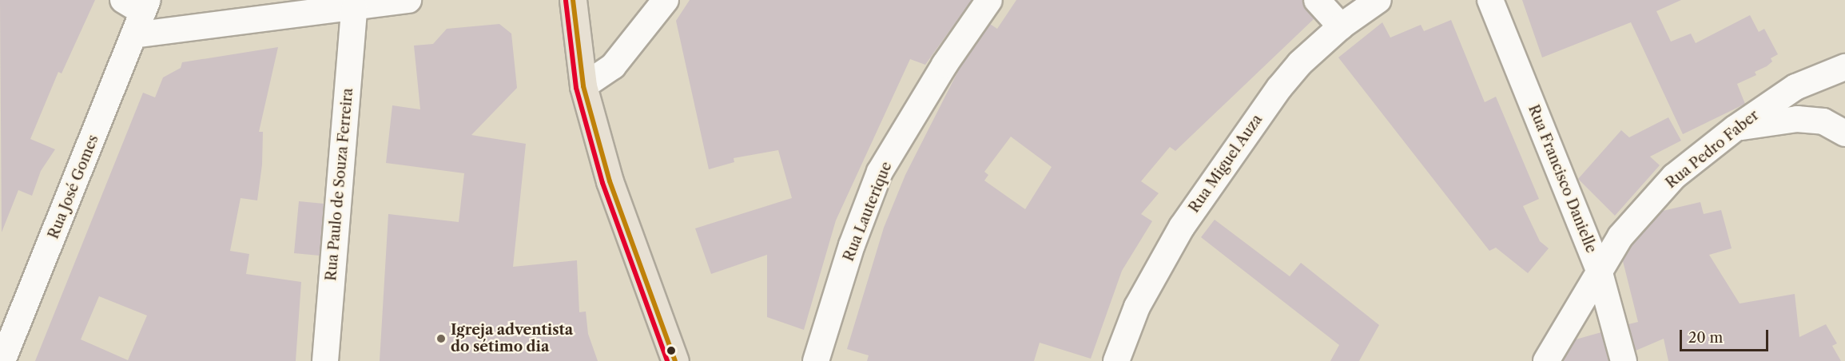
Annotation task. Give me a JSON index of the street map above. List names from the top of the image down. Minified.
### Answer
{"streets":{"street":["Rua Pedro Faber","Rua Miguel Auza","Rua Francisco Danielle","Rua Paulo de Souza Ferreira","Rua José Gomes","Rua Lauterique"]},"crossings":[["Rua Pedro Faber","Rua Francisco Danielle"]],"places":["Igreja adventista do sétimo dia"],"scale_bar":"20 m"}
